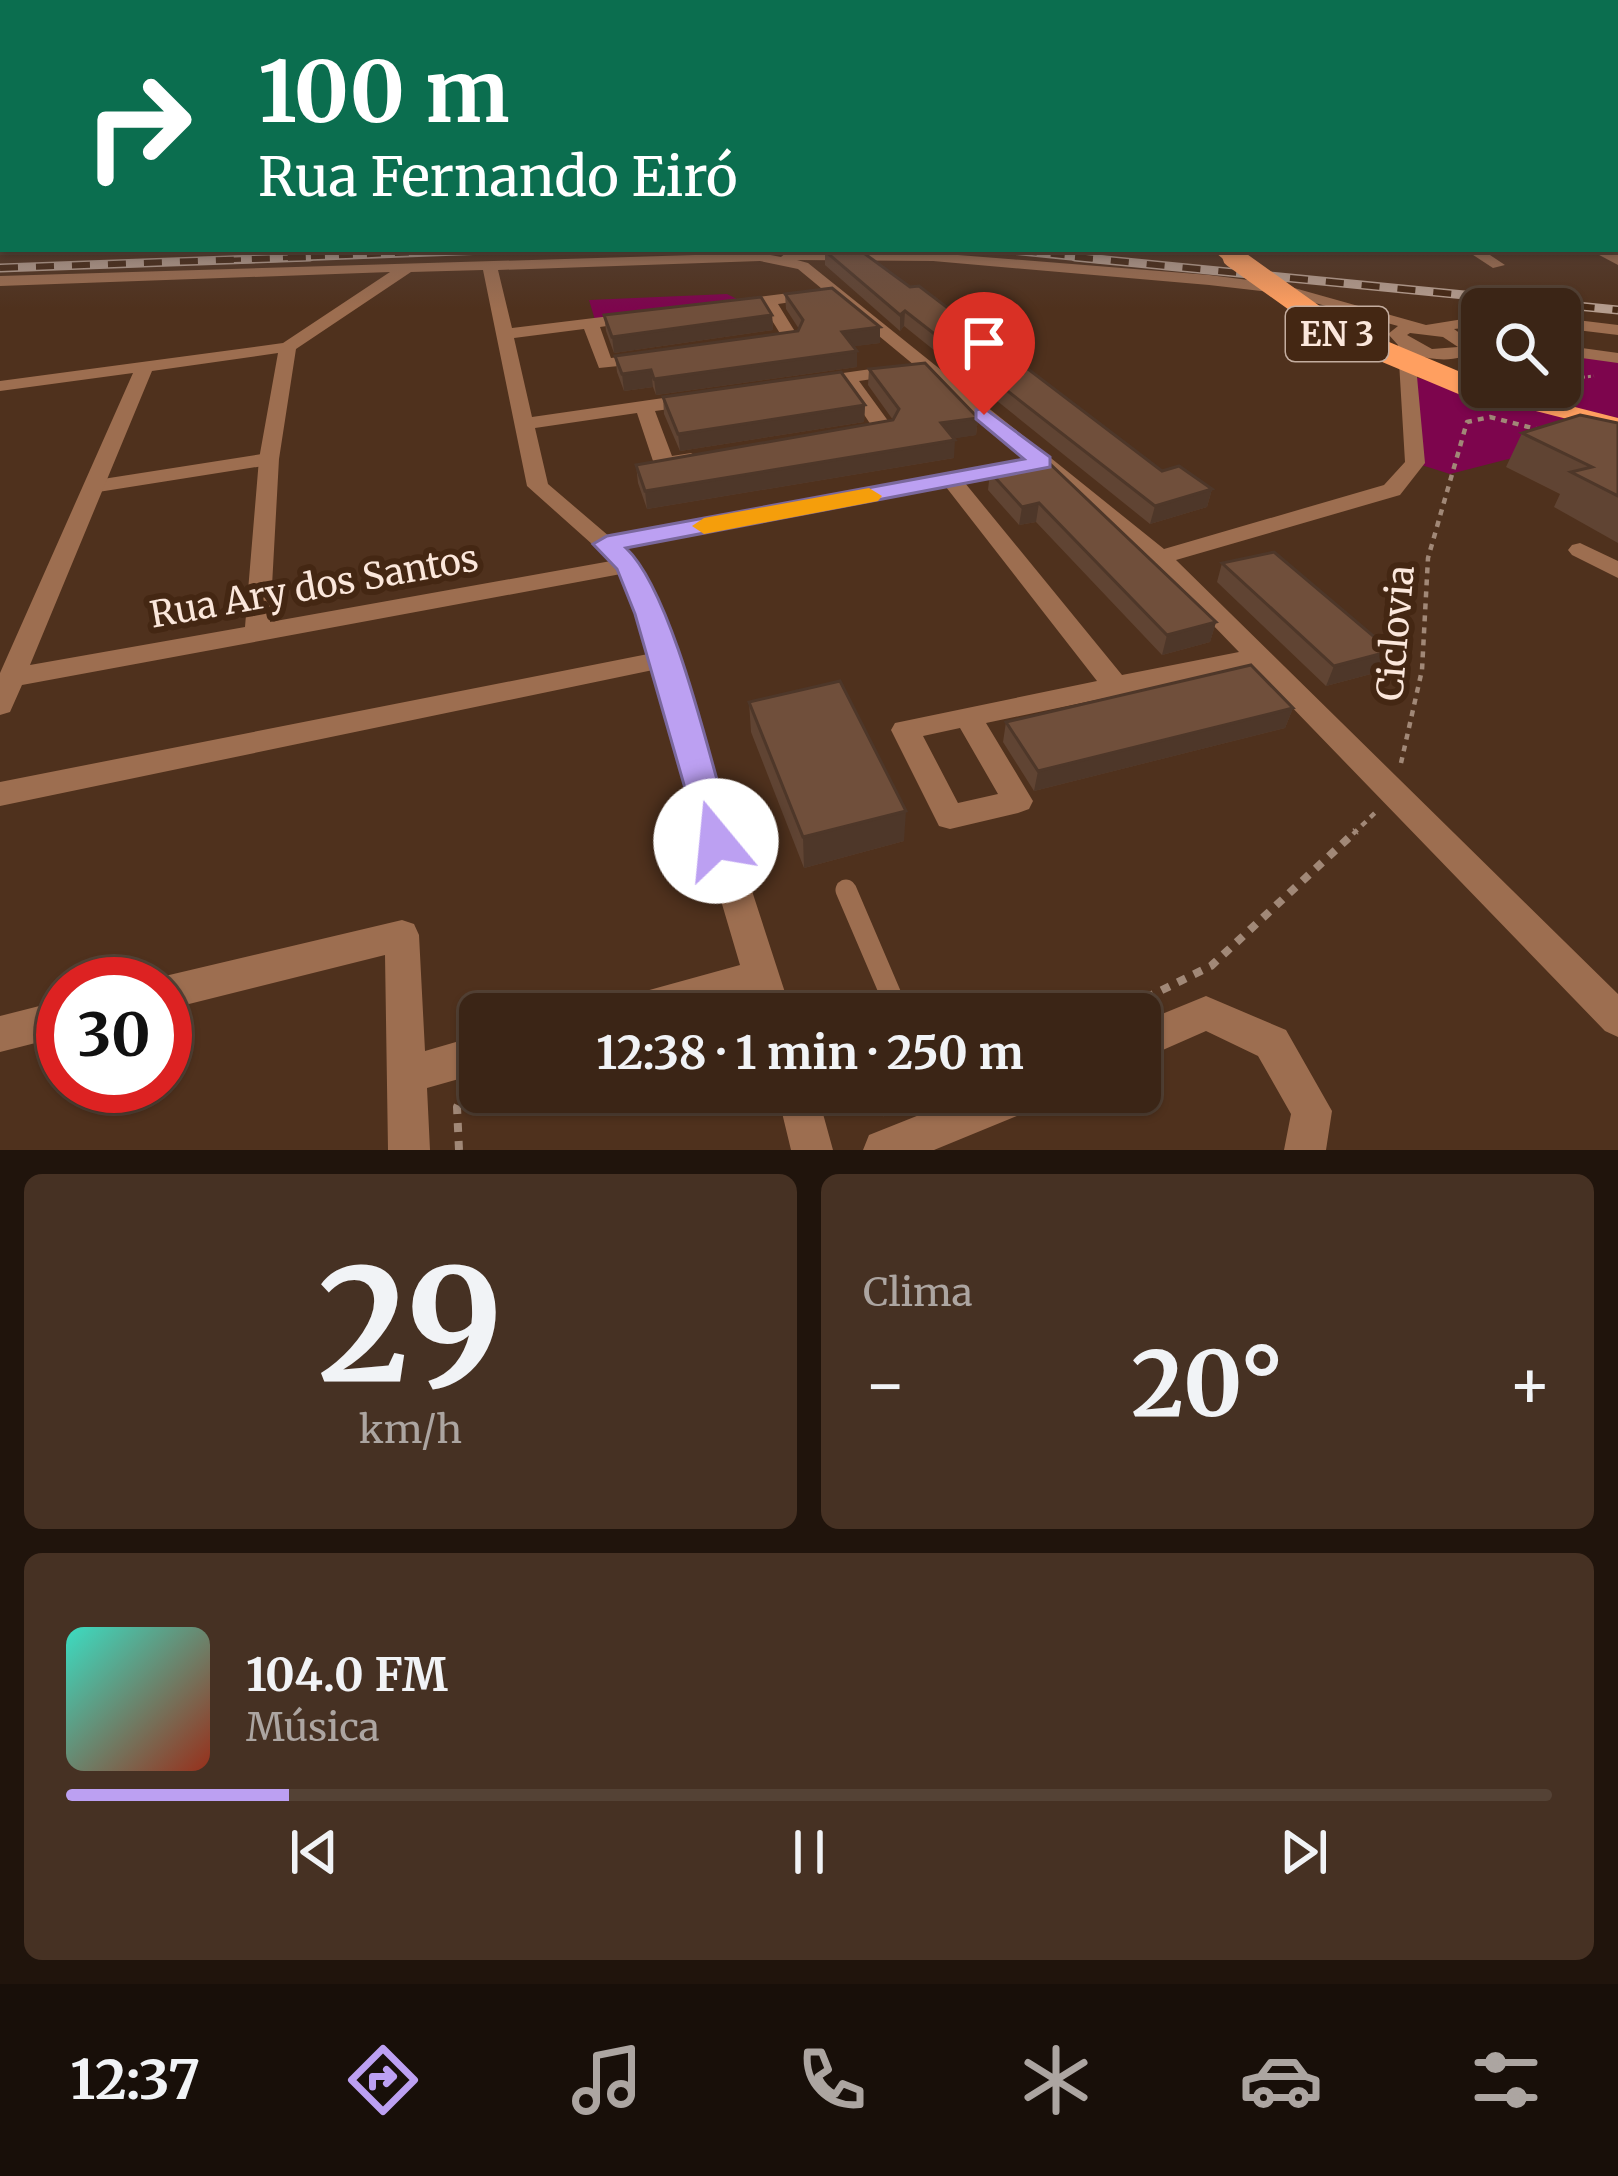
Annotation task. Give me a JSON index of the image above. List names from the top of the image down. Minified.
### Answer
{"streets":{"main road":["EN 3"],"street":["Rua Ary dos Santos"],"path":["Ciclovia"]},"page":{"turn":["100 m","Rua Fernando Eiró"],"limit":"30","trip":"12:38 · 1 min · 250 m","tile":[["29","km/h"],"Clima"],"heat":["−","20°","+"],"song":["104.0 FM","Música"],"tabs":"12:37"}}
